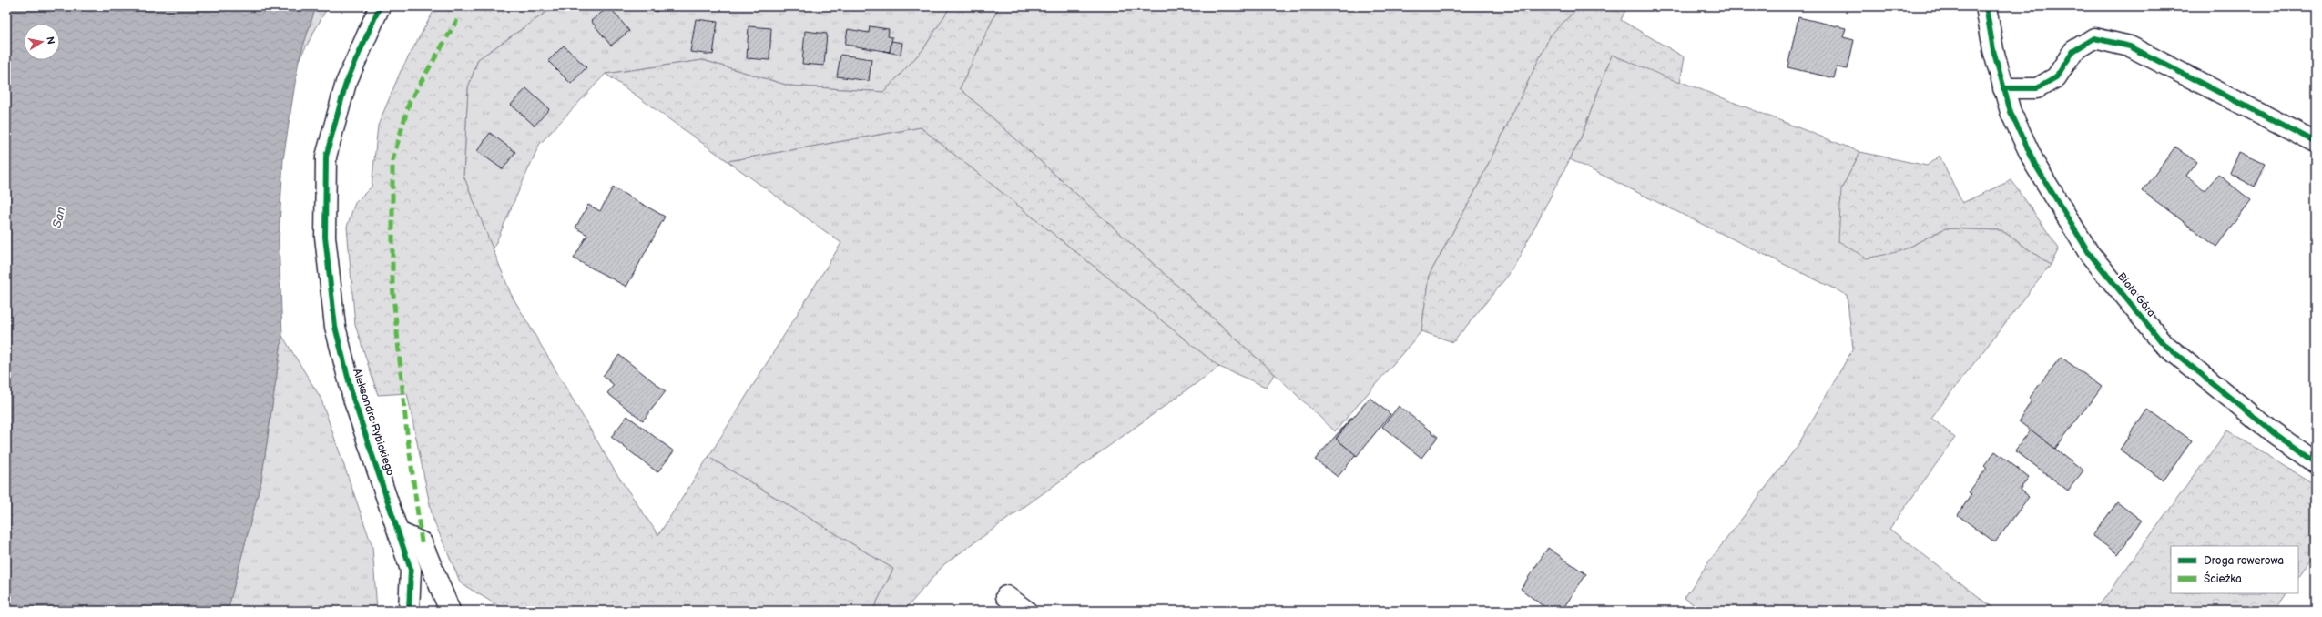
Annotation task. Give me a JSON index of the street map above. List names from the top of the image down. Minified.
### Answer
{"streets":{"street":["Biała Góra","Aleksandra Rybickiego"]},"water":["San"],"legend":["Droga rowerowa","Ścieżka"],"north":"right"}
